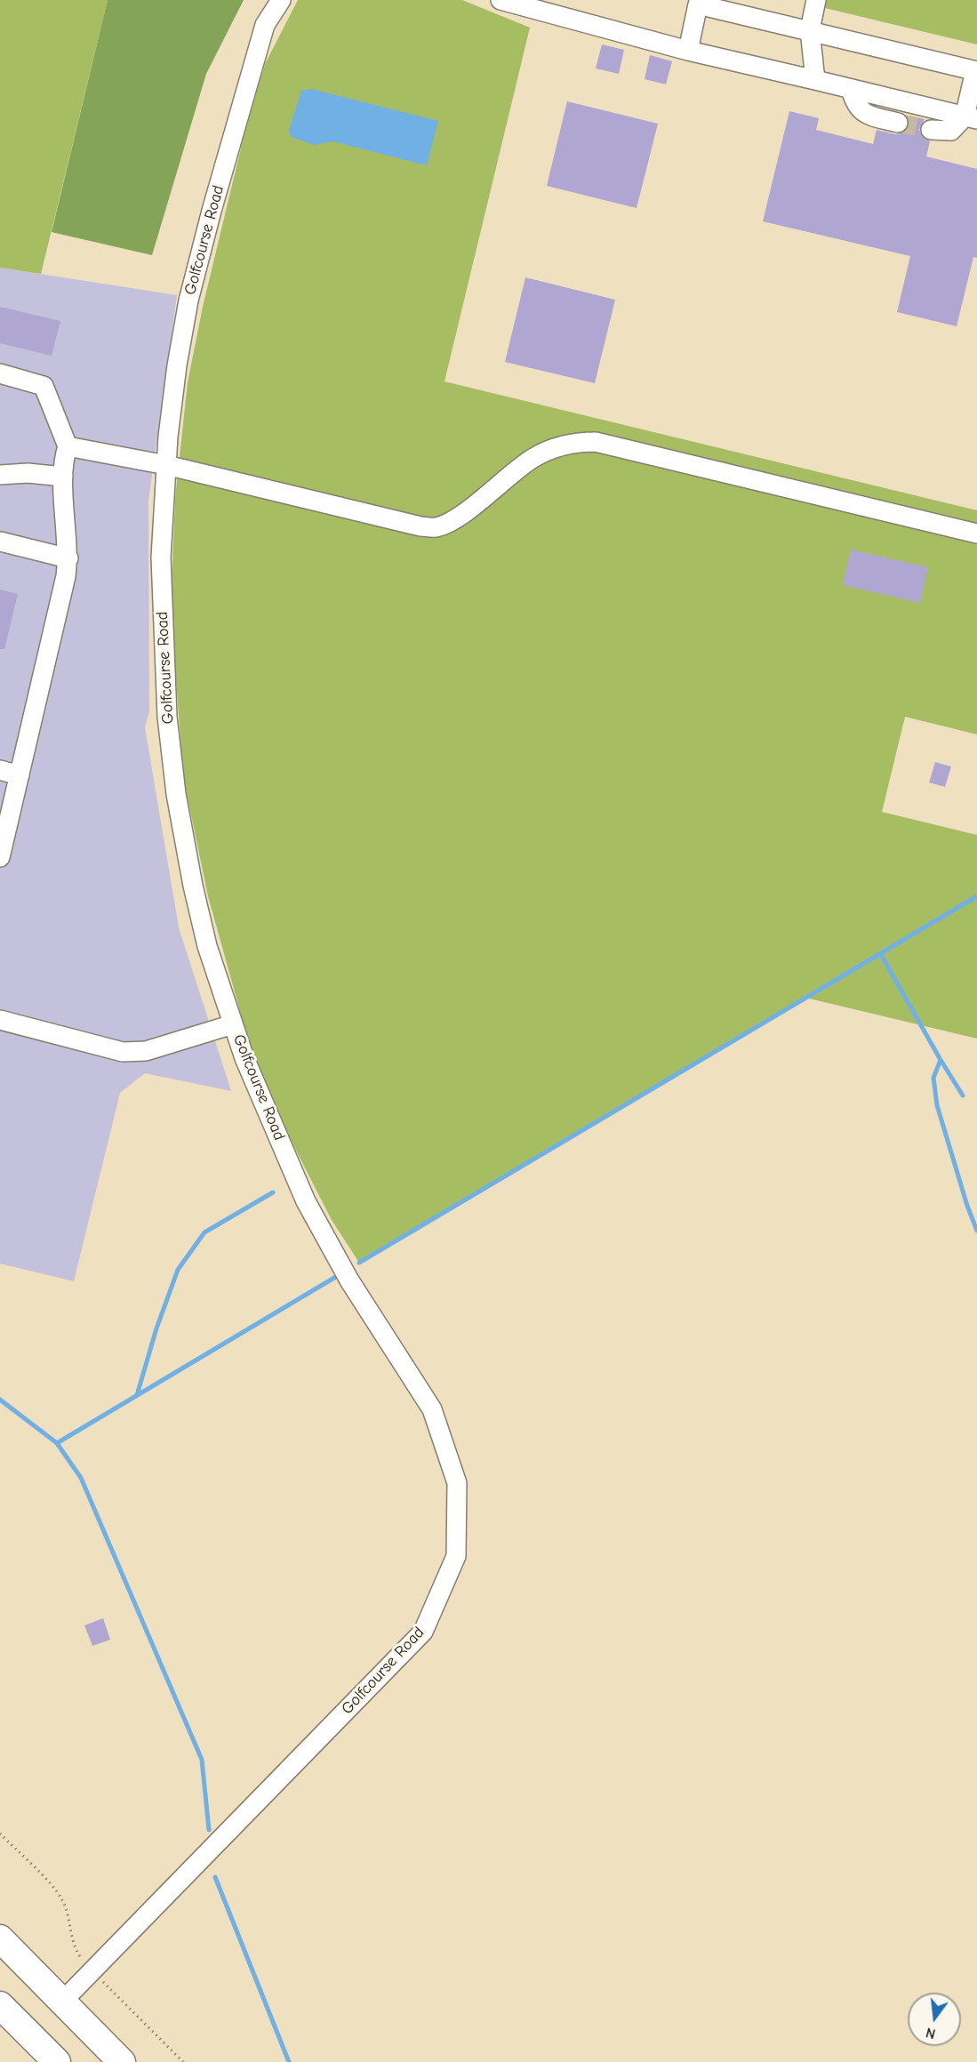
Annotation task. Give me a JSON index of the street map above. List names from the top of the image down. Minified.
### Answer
{"streets":{"street":["Golfcourse Road"]},"north":"bottom"}
